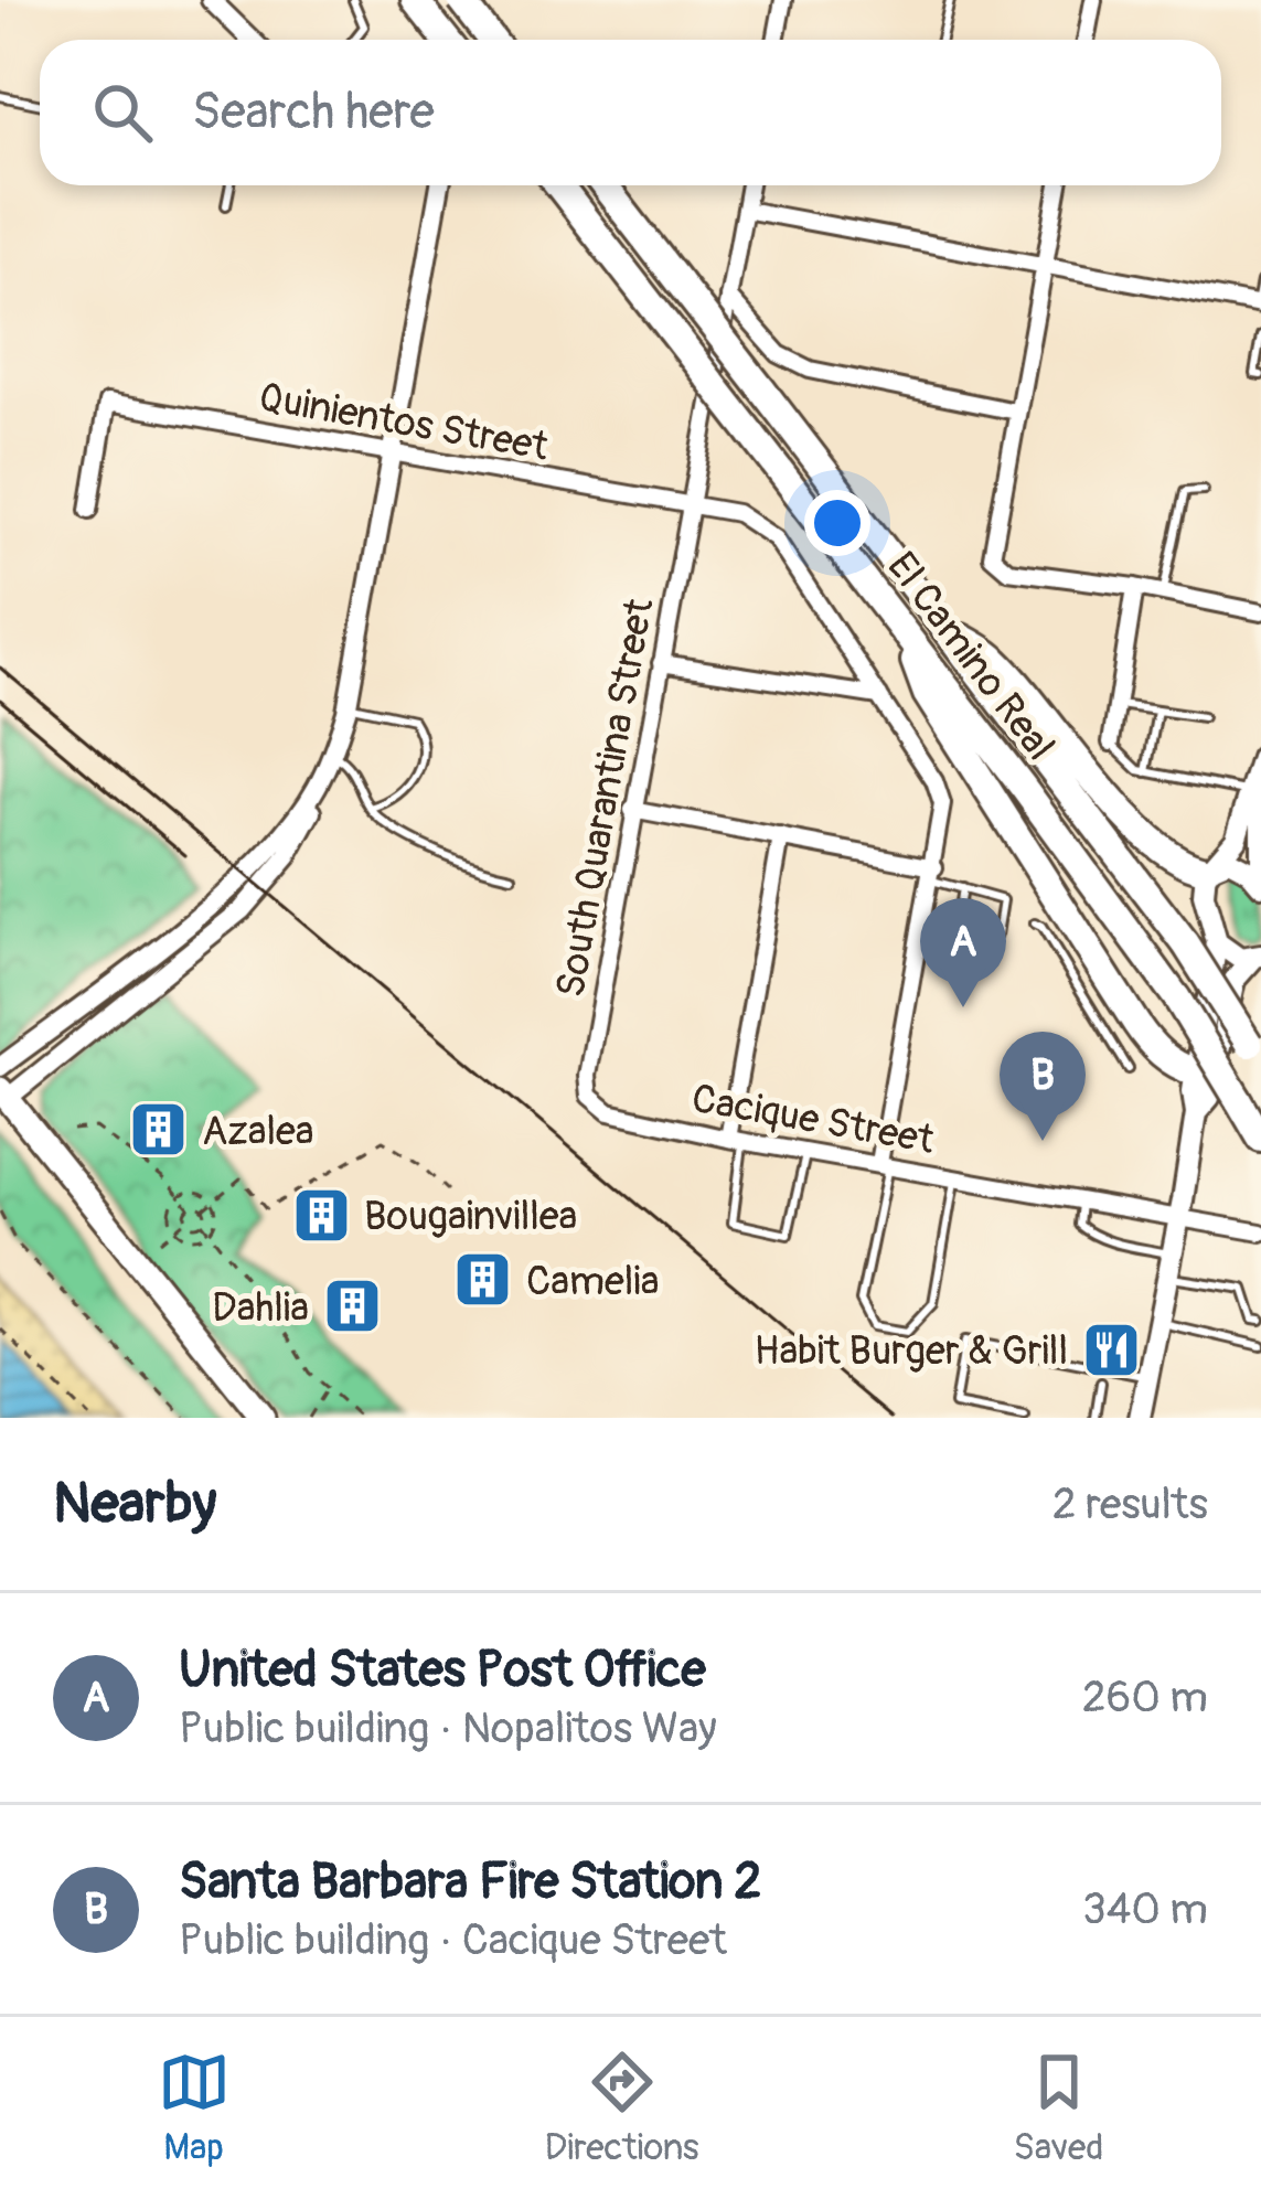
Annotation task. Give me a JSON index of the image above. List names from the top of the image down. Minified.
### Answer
{"streets":{"highway":["El Camino Real"],"street":["Quinientos Street","South Quarantina Street","Cacique Street"]},"crossings":[["Quinientos Street","South Quarantina Street"],["Quinientos Street","Cacique Street"],["South Quarantina Street","Cacique Street"]],"places":{"building":["Azalea","Bougainvillea","Camelia","Dahlia"],"restaurant":["Habit Burger & Grill"]},"page":{"search":"Search here","pins":["A","B"],"heading":["Nearby","2 results"],"list":[{"mark":"A","name":"United States Post Office","note":"Public building · Nopalitos Way","value":"260 m"},{"mark":"B","name":"Santa Barbara Fire Station 2","note":"Public building · Cacique Street","value":"340 m"}],"nav":["Map","Directions","Saved"]}}
